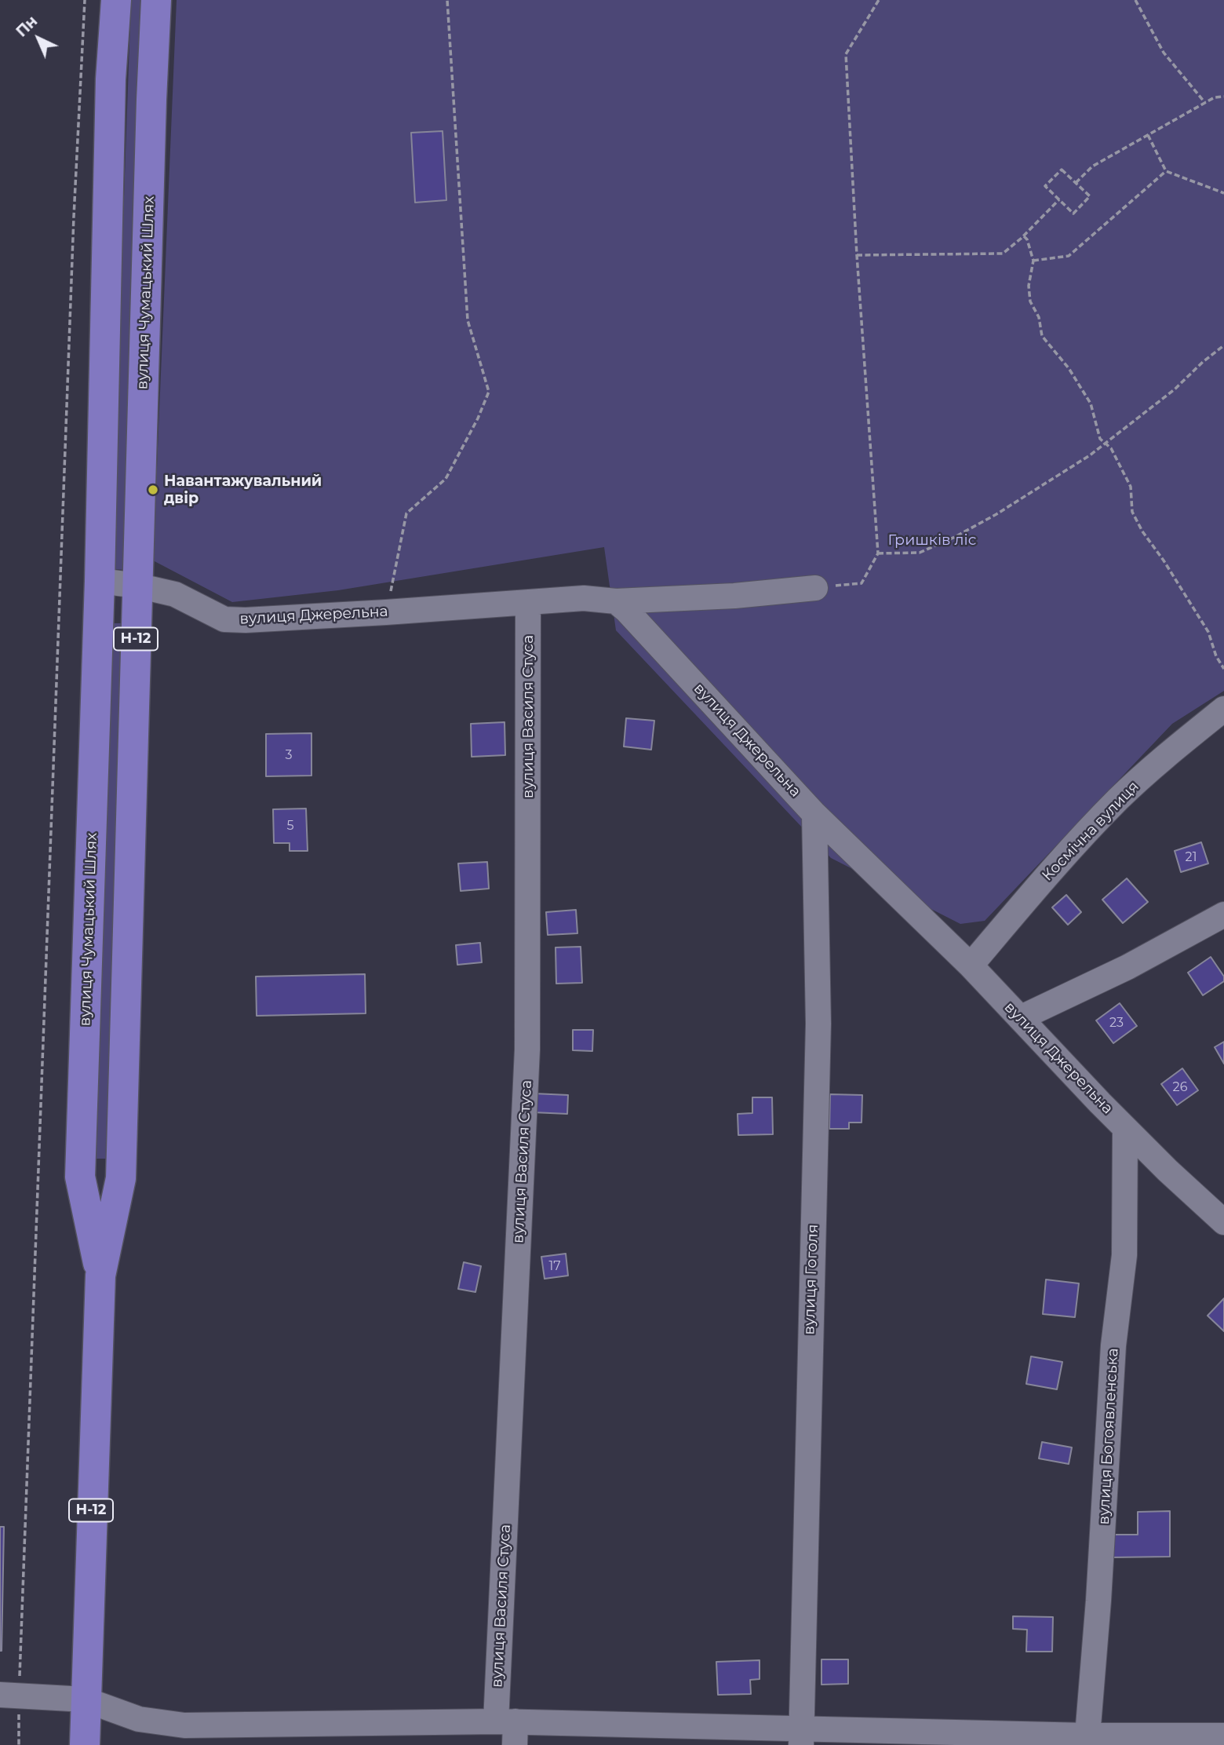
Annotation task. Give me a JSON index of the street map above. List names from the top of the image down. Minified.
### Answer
{"streets":{"main road":["вулиця Чумацький Шлях","Н-12"],"street":["вулиця Джерельна","вулиця Василя Стуса","Космічна вулиця","вулиця Гоголя","вулиця Богоявленська"]},"crossings":[["вулиця Чумацький Шлях","вулиця Джерельна"],["вулиця Джерельна","вулиця Василя Стуса"],["вулиця Джерельна","Космічна вулиця"],["вулиця Джерельна","вулиця Гоголя"],["вулиця Джерельна","вулиця Богоявленська"]],"parks":["Гришків ліс"],"places":["Навантажувальний двір"],"house_numbers":["3","5","21","23","26","17"],"north":"top left"}
